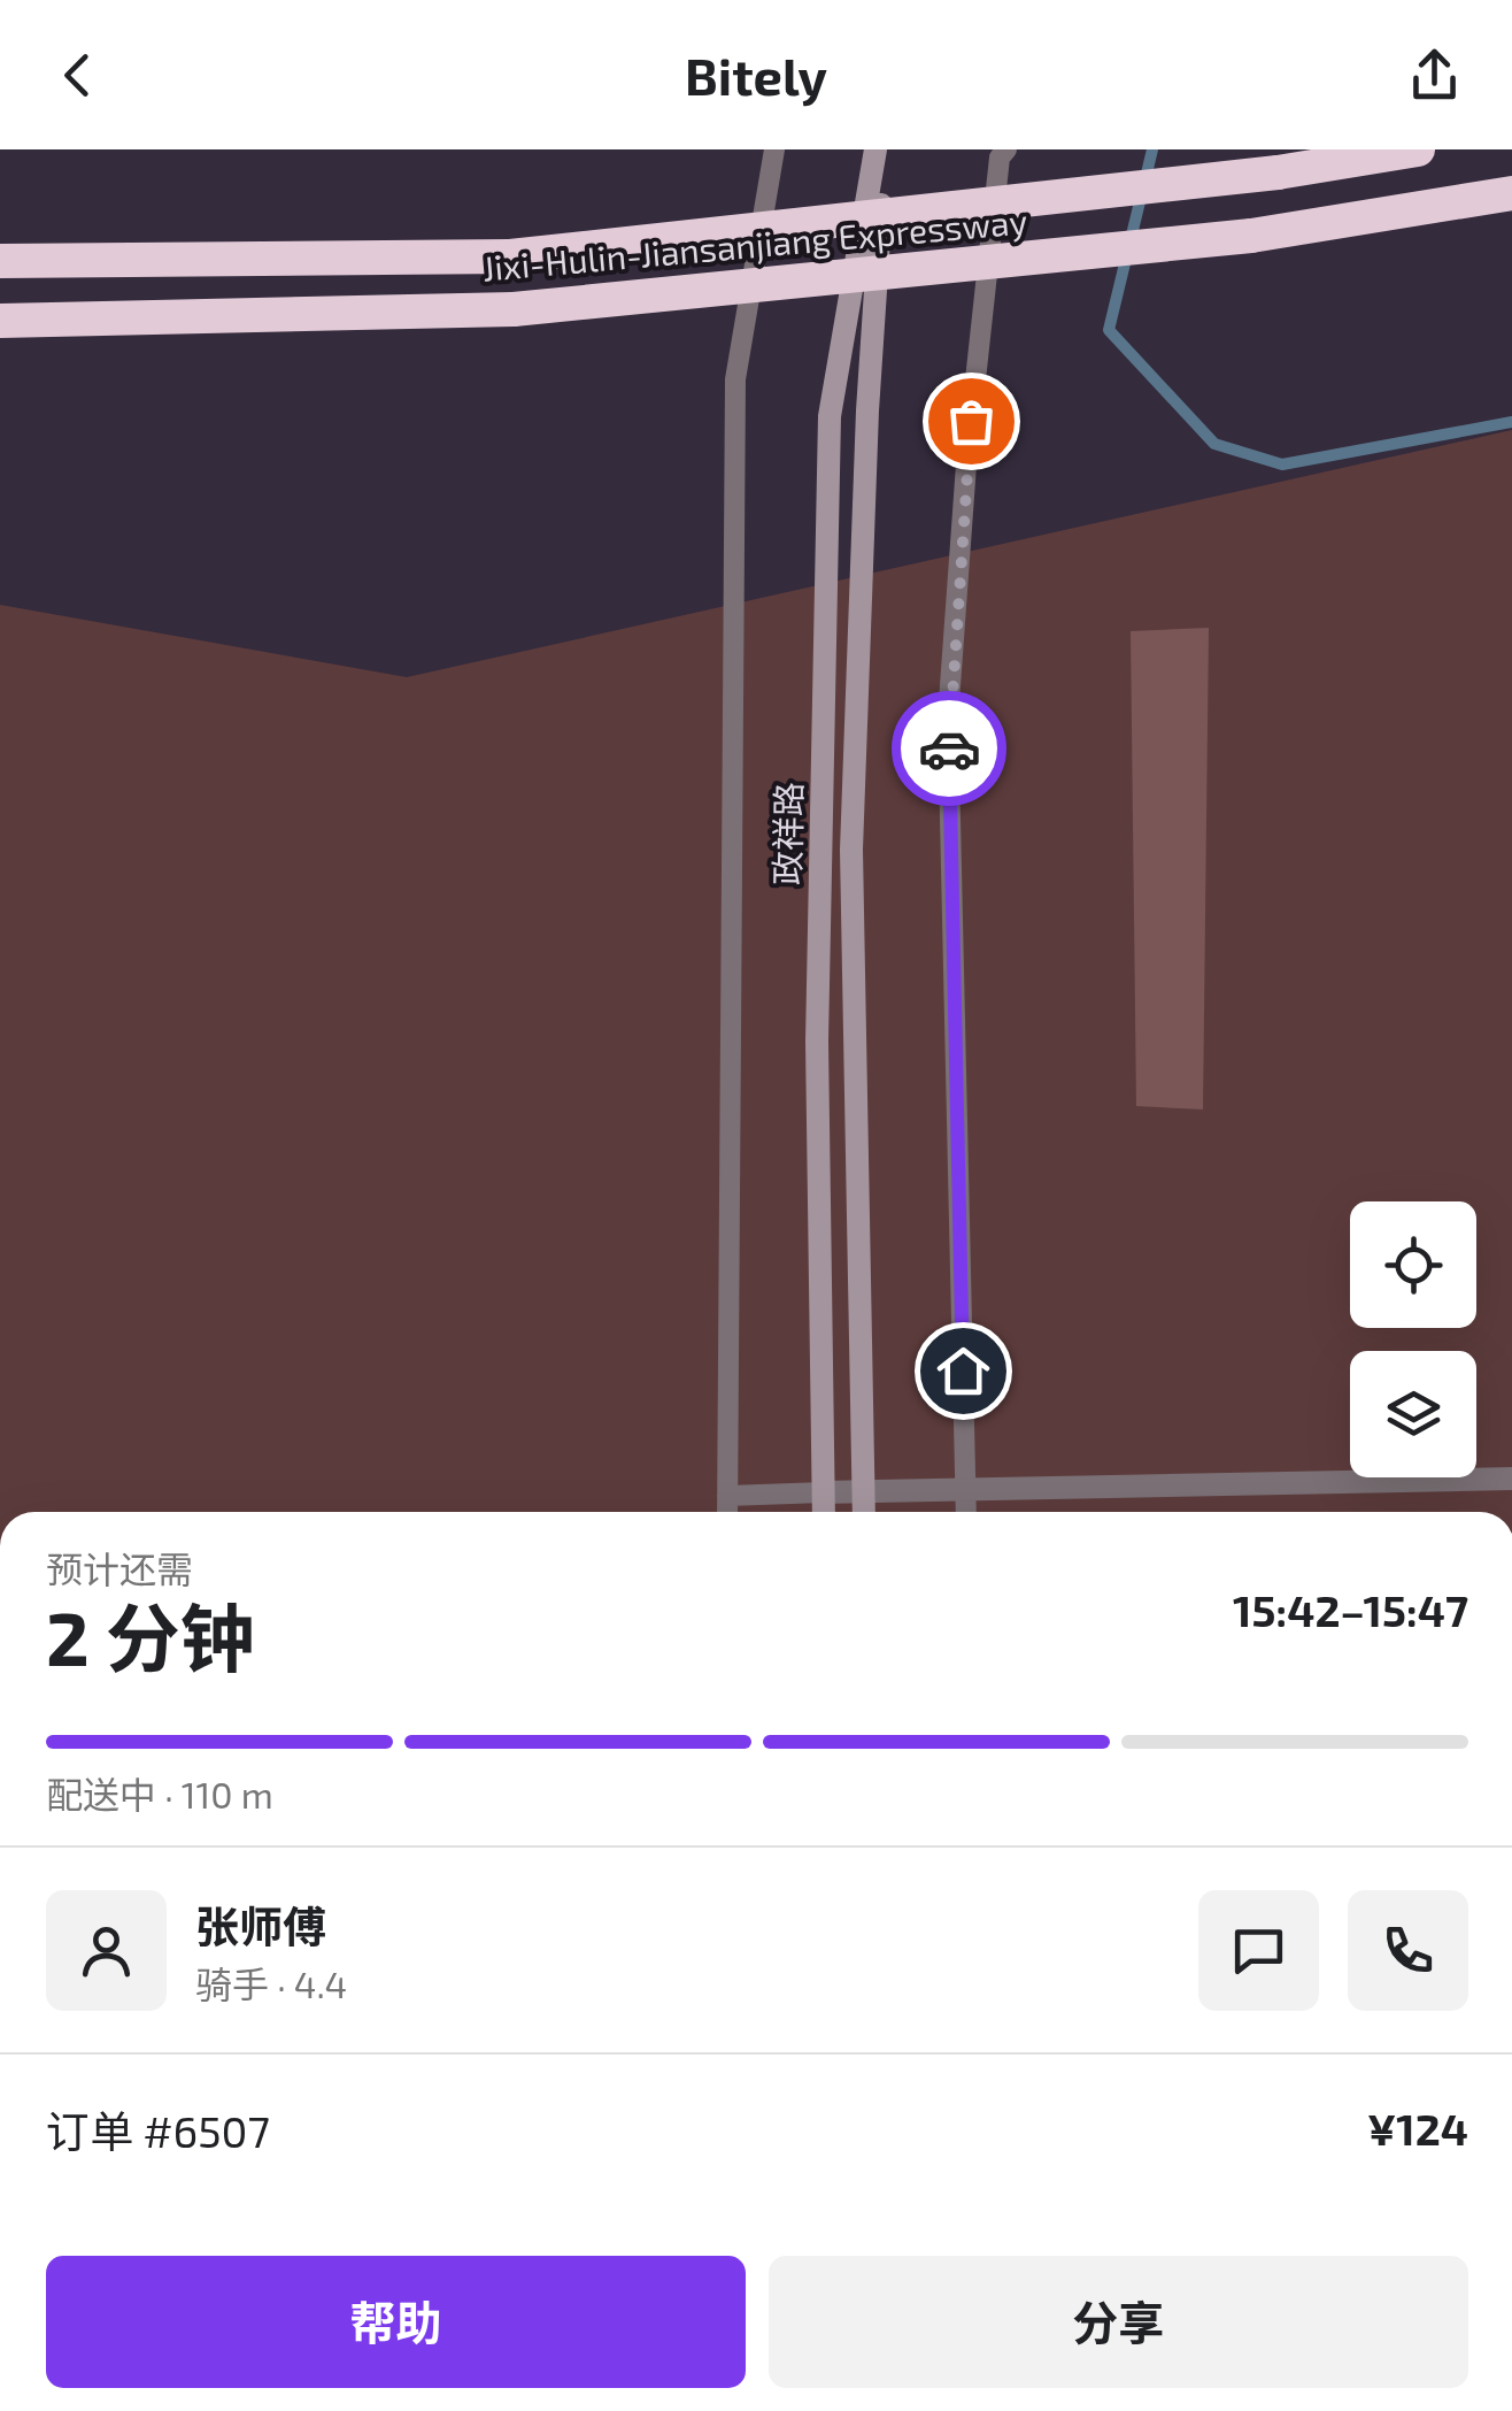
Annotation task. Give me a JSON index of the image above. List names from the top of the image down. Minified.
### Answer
{"streets":{"highway":["Jixi-Hulin-Jiansanjiang Expressway"],"main road":["政祥路"]},"page":{"header":"Bitely","heading":["2 分钟","预计还需","15:42–15:47"],"panel":["张师傅","骑手 · 4.4","订单 #6507","¥124"],"bar":"配送中 · 110 m","buttons":["帮助","分享"]}}
